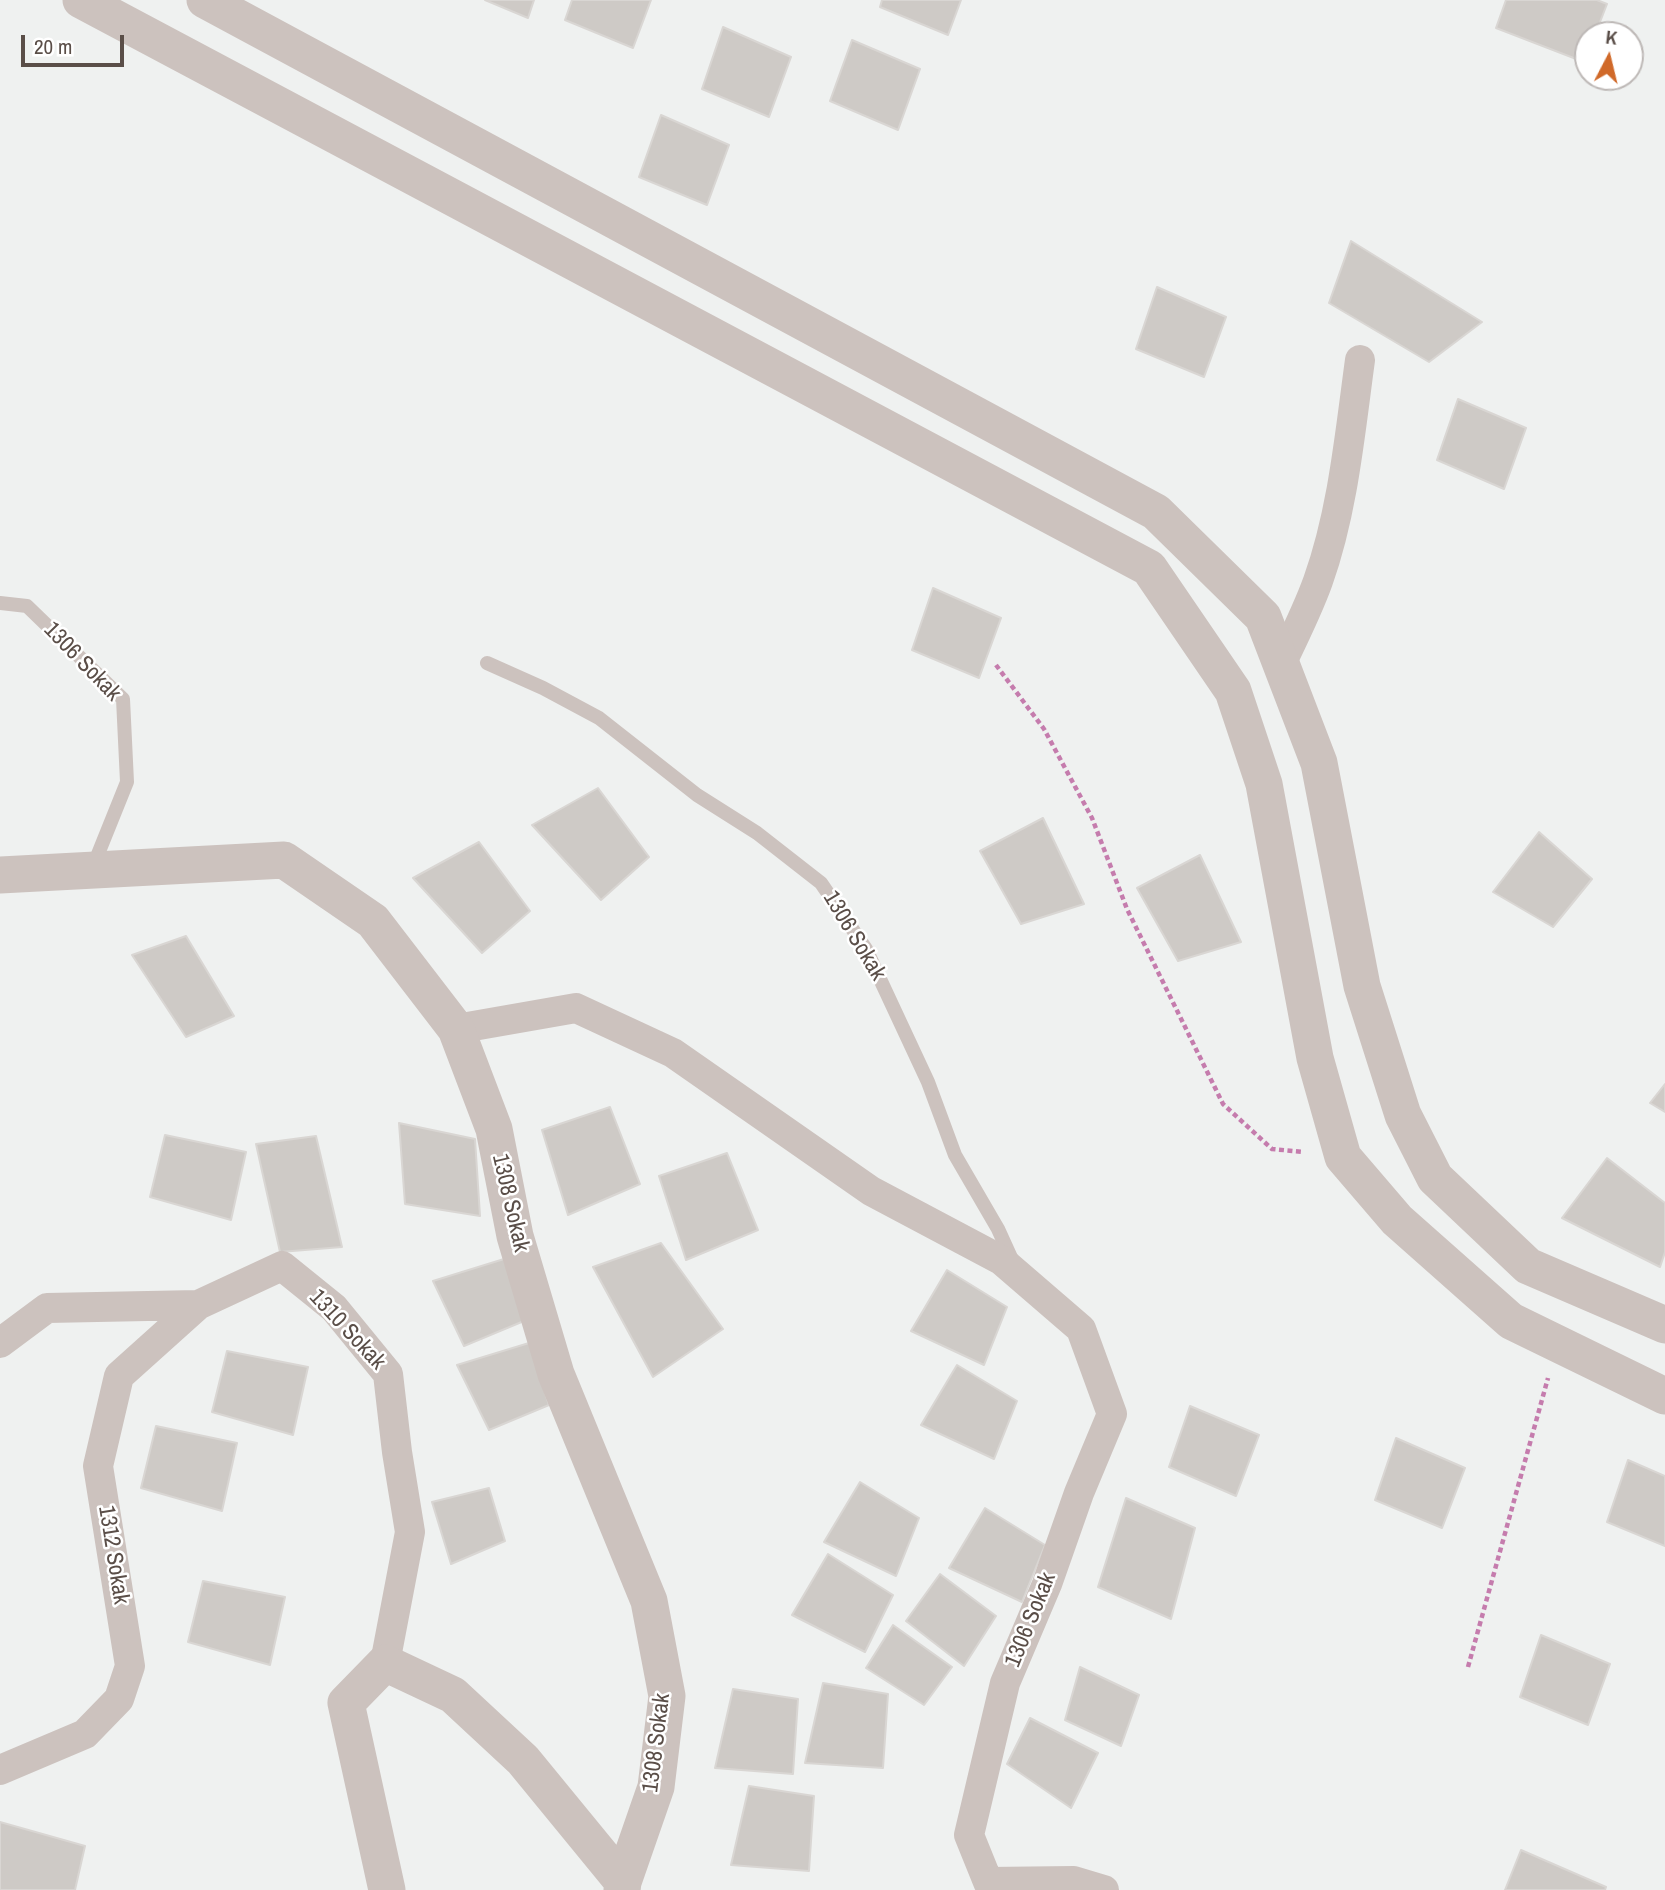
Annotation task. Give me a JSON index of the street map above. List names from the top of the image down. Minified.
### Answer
{"streets":{"street":["1306 Sokak","1308 Sokak","1310 Sokak","1312 Sokak"]},"crossings":[["1306 Sokak","1308 Sokak"],["1310 Sokak","1312 Sokak"]],"scale_bar":"20 m","north":"top"}
